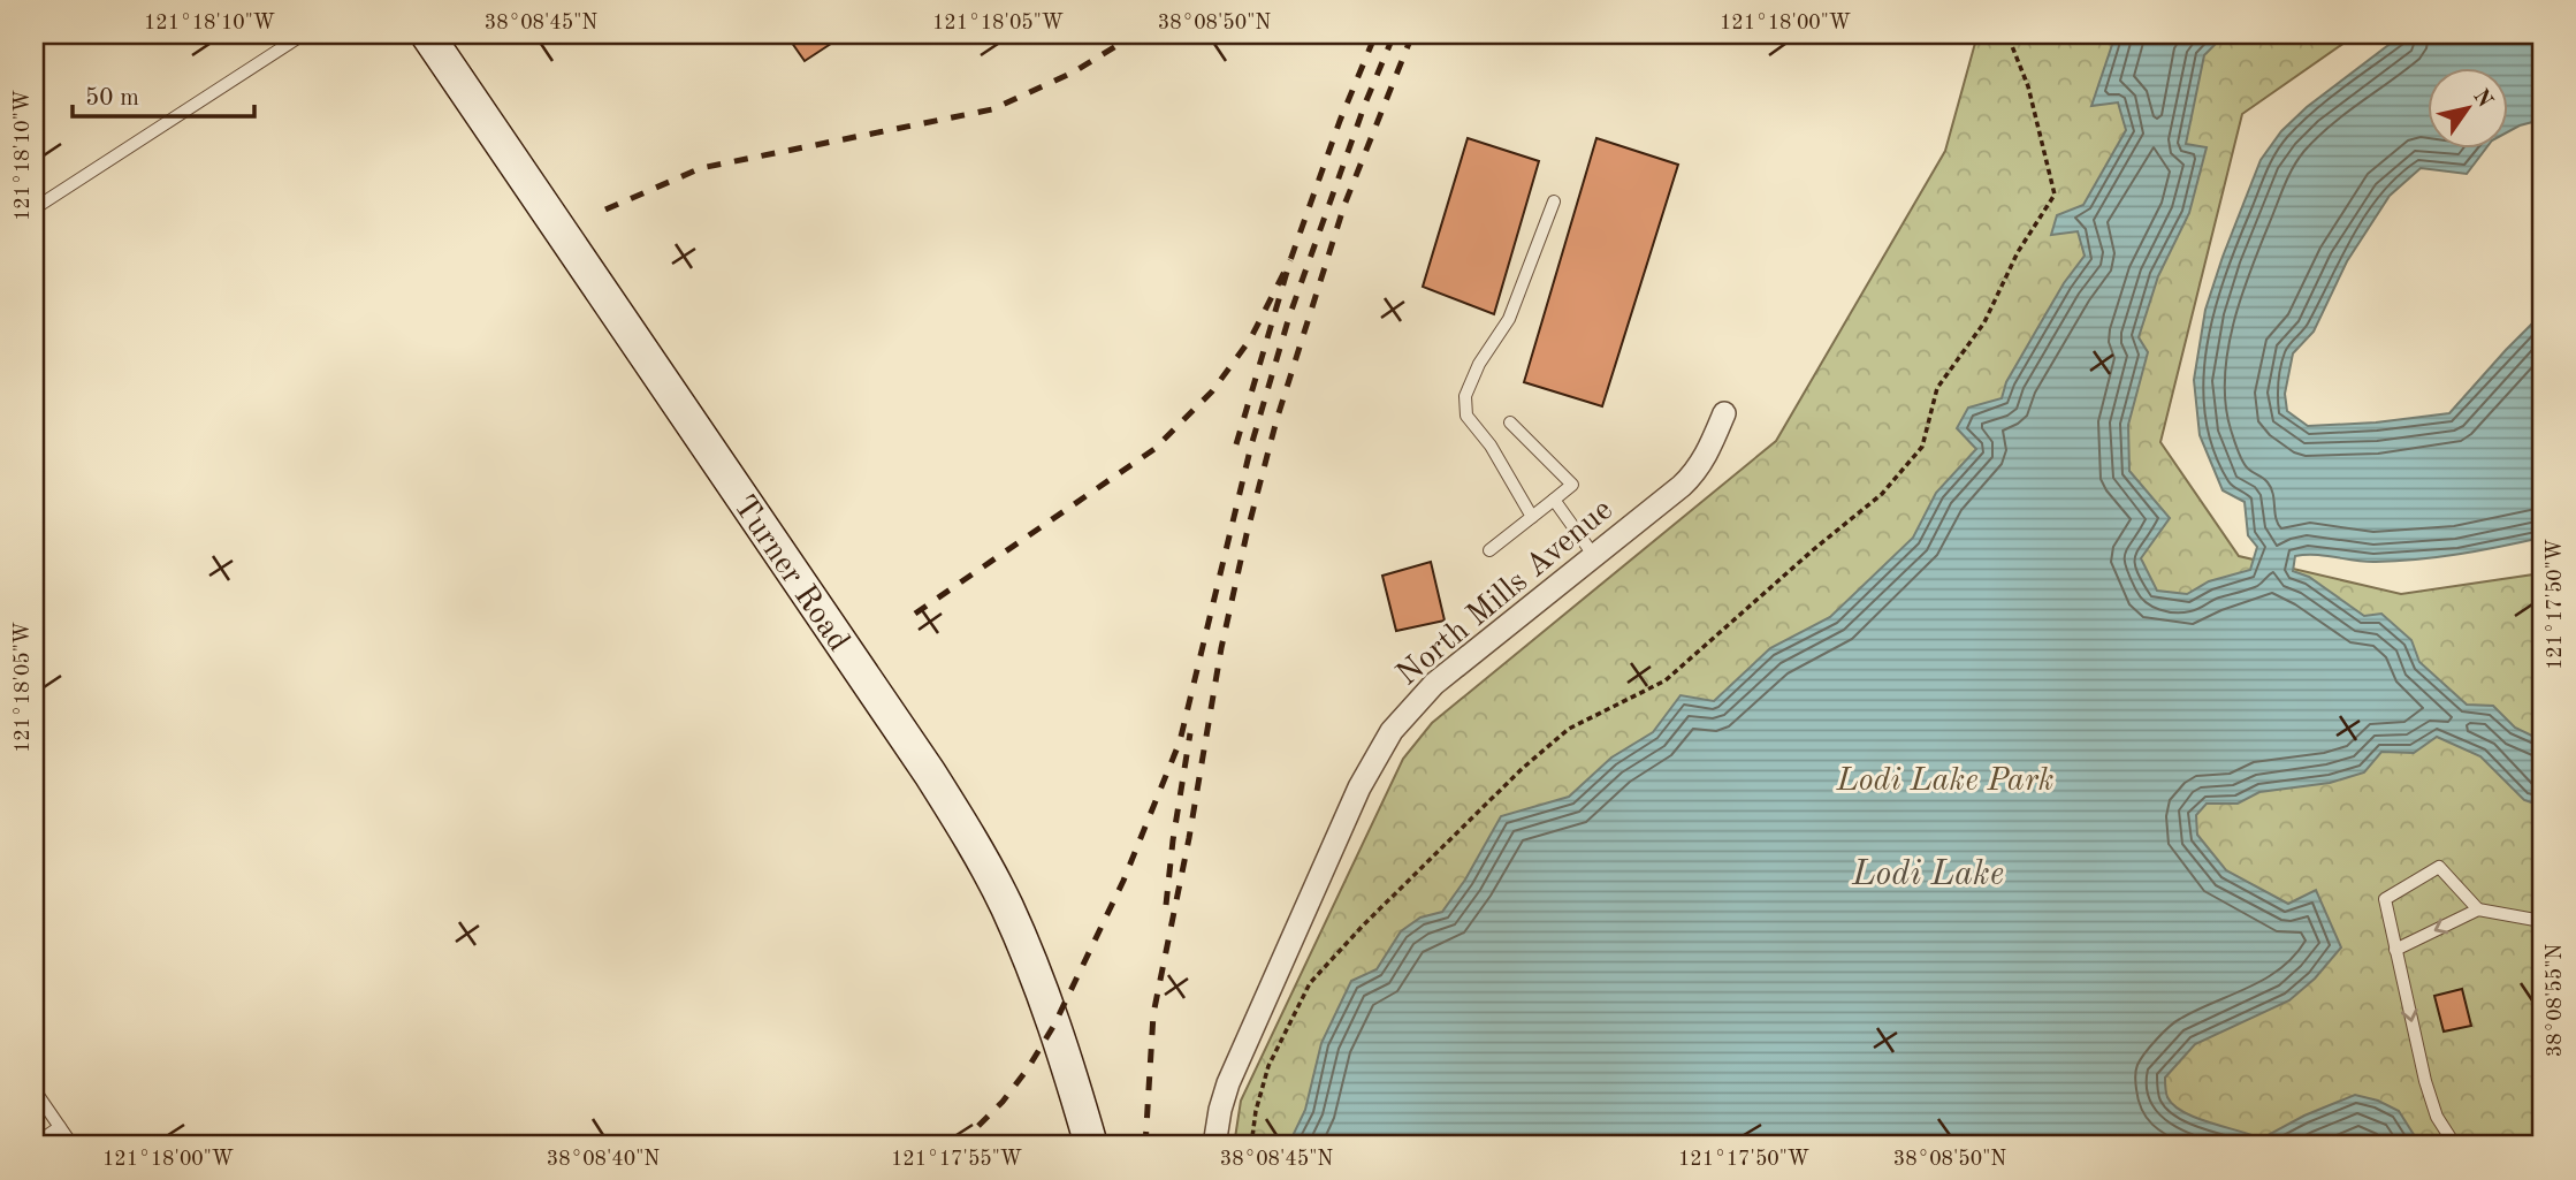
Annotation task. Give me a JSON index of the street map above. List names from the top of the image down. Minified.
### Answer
{"streets":{"main road":["Turner Road"],"street":["North Mills Avenue"]},"water":["Lodi Lake"],"parks":["Lodi Lake Park"],"scale_bar":"50 m","north":"top right","coordinates":["121°18'10\"W","38°08'45\"N","121°18'05\"W","38°08'50\"N","121°18'00\"W","121°17'50\"W","38°08'55\"N","38°08'40\"N","121°17'55\"W"]}
